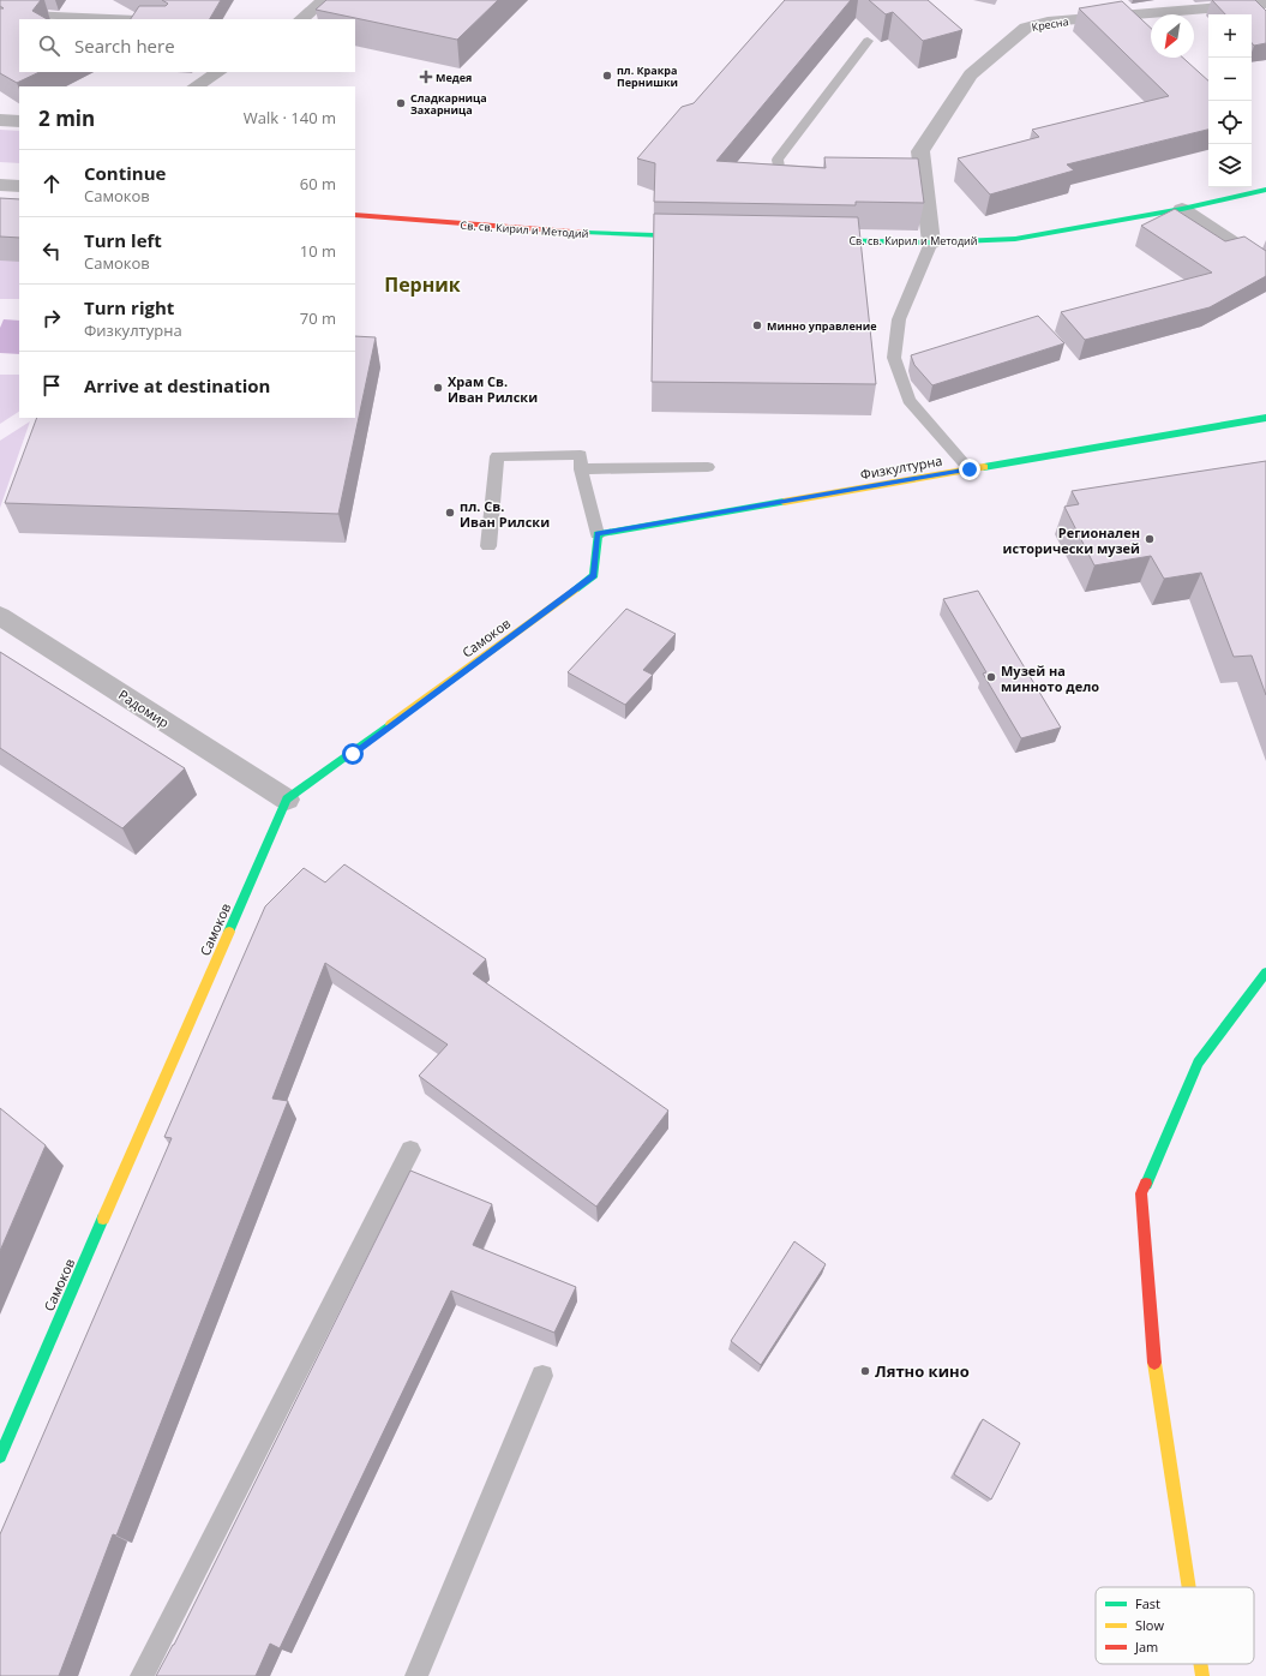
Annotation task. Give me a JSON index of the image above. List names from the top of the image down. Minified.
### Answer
{"streets":{"street":["Кресна","Св. св. Кирил и Методий","Физкултурна","Самоков","Радомир"]},"crossings":[["Кресна","Св. св. Кирил и Методий"],["Физкултурна","Самоков"],["Самоков","Радомир"]],"districts":["Перник"],"places":{"other":["пл. Кракра Пернишки","Сладкарница Захарница","Минно управление","Храм Св. Иван Рилски","пл. Св. Иван Рилски","Регионален исторически музей","Музей на минното дело","Лятно кино"],"health":["Медея"]},"legend":["Fast","Slow","Jam"],"north":"bottom left","page":{"map_buttons":["+","−"],"search":"Search here","heading":["2 min","Walk · 140 m"],"list":[["Continue","Самоков","60 m"],["Turn left","Самоков","10 m"],["Turn right","Физкултурна","70 m"],"Arrive at destination"]}}
